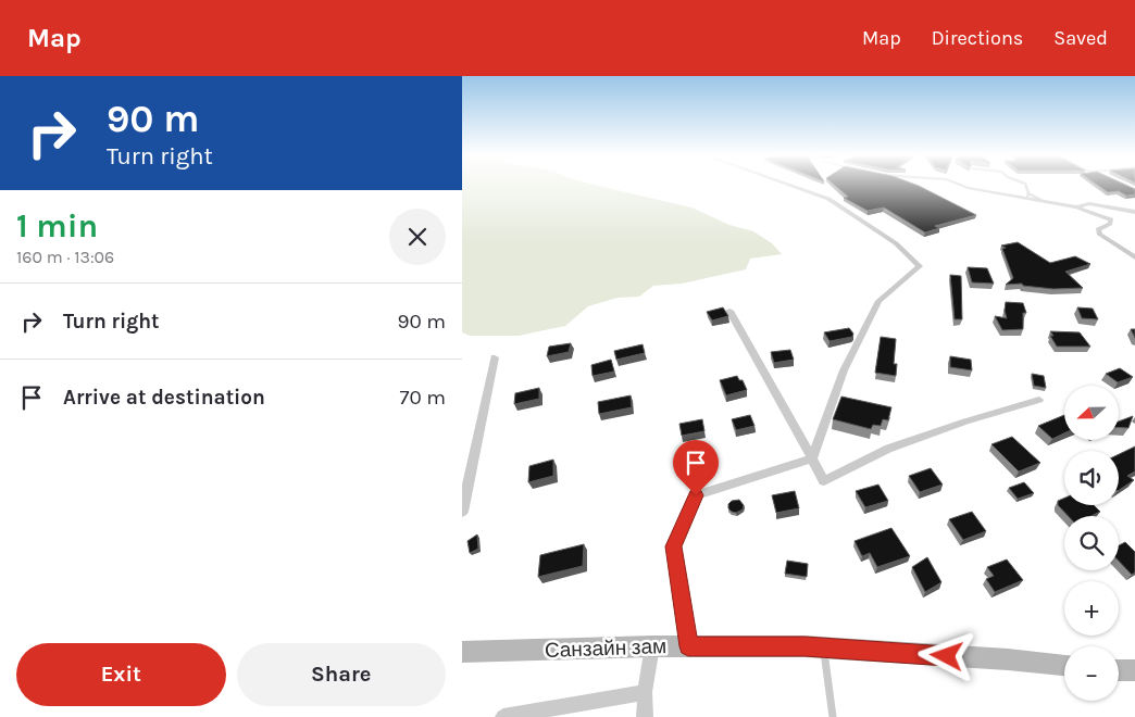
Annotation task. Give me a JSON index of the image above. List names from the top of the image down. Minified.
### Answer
{"streets":{"main road":["Санзайн зам"]},"north":"left","page":{"header":"Map","nav":["Map","Directions","Saved"],"turn":["90 m","Turn right"],"heading":["1 min","160 m · 13:06"],"list":[{"name":"Turn right","value":"90 m"},{"name":"Arrive at destination","value":"70 m"}],"map_buttons":["+","−"],"buttons":["Exit","Share"]}}
